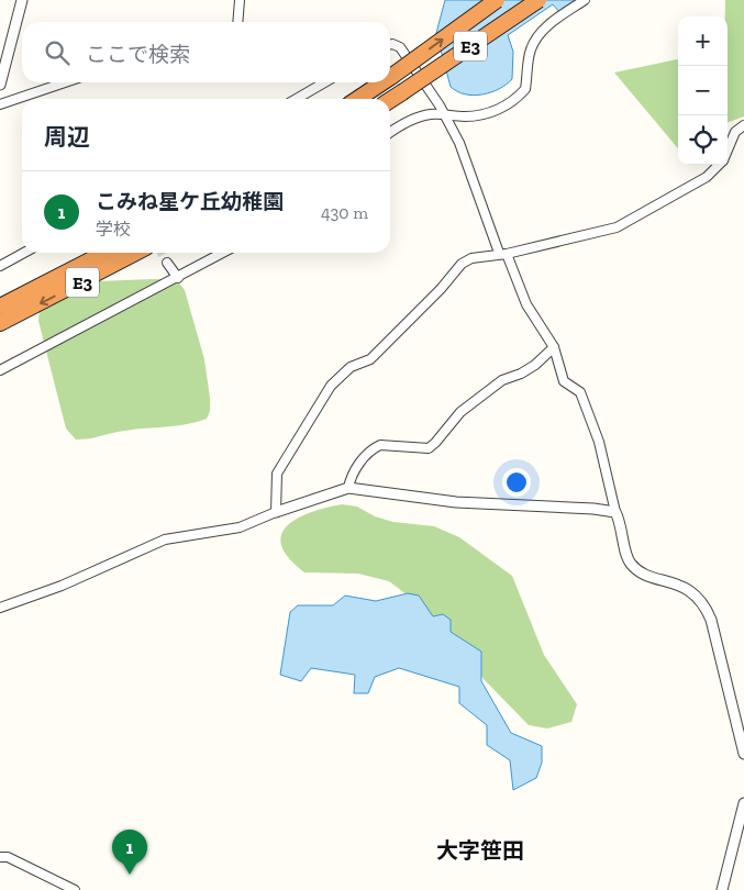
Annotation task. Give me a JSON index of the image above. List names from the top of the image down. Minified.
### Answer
{"streets":{"highway":["E3"]},"districts":["大字笹田"],"page":{"map_buttons":["+","−"],"search":"ここで検索","heading":"周辺","list":[{"mark":"1","name":"こみね星ケ丘幼稚園","note":"学校","value":"430 m"}],"pins":"1"}}
